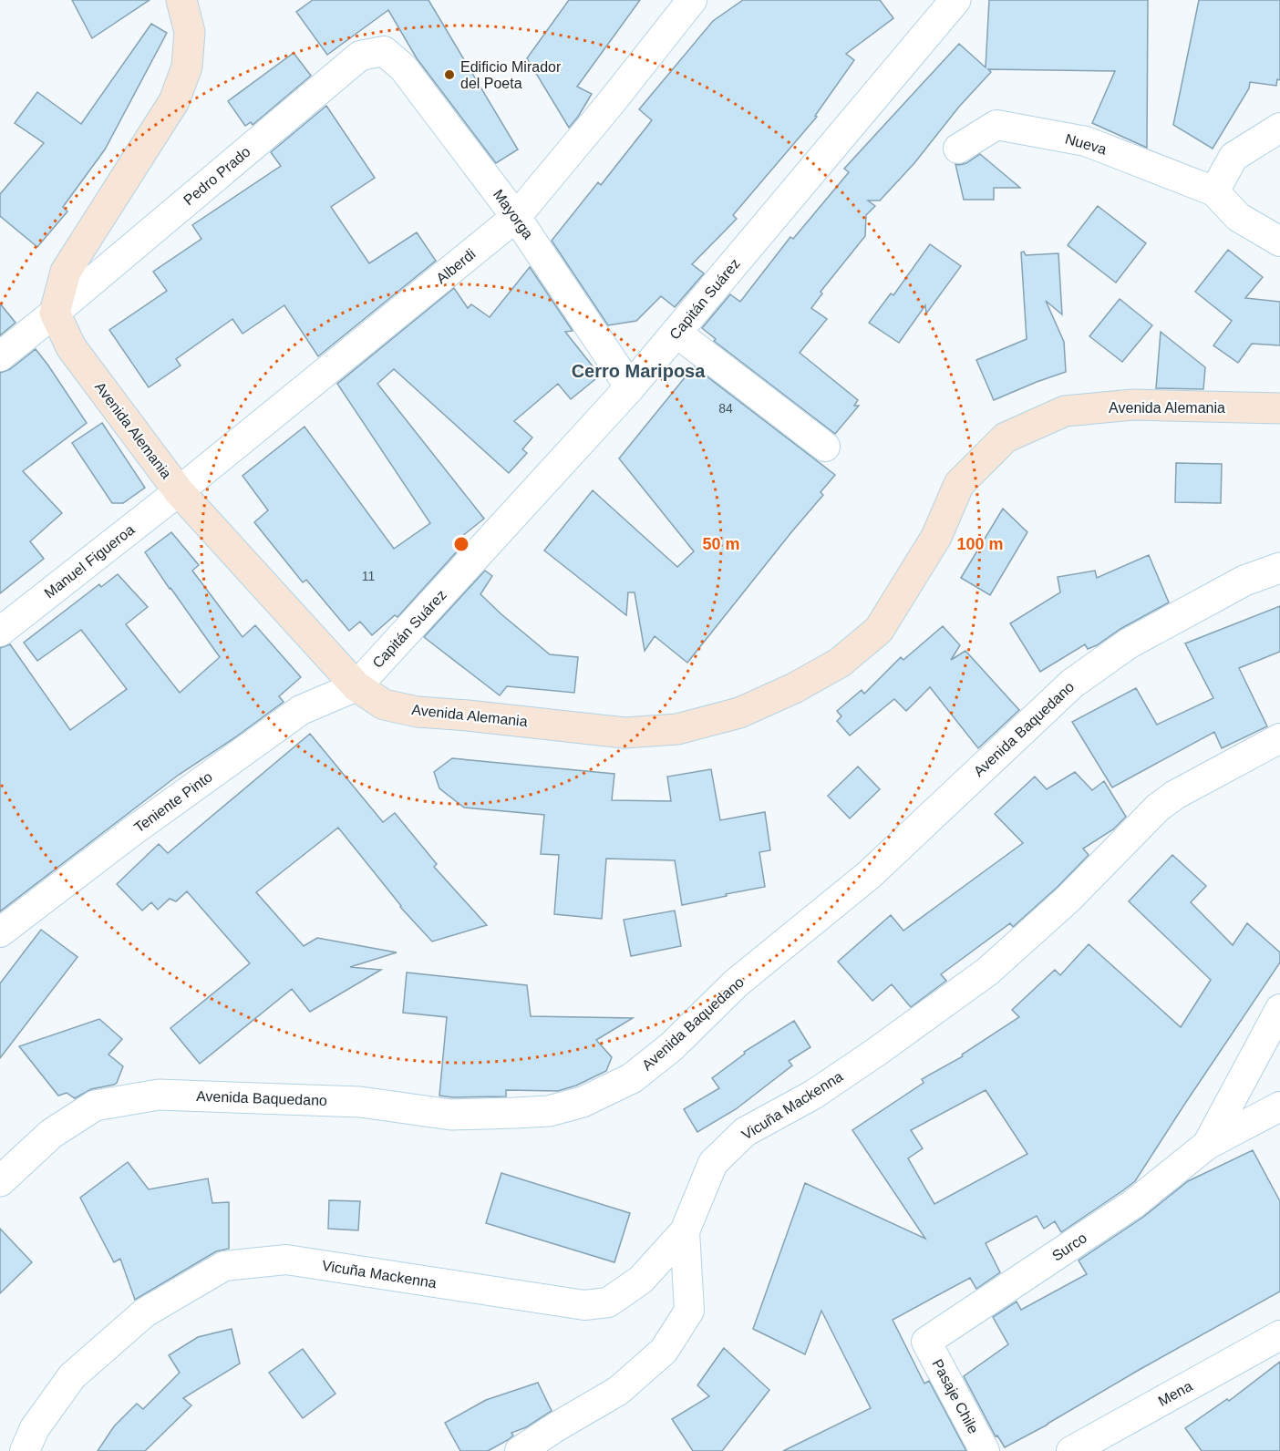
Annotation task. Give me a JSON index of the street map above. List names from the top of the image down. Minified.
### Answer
{"streets":{"main road":["Avenida Alemania"],"street":["Nueva","Pedro Prado","Mayorga","Alberdi","Capitán Suárez","Manuel Figueroa","Avenida Baquedano","Teniente Pinto","Vicuña Mackenna","Surco","Mena","Pasaje Chile"]},"crossings":[["Pedro Prado","Mayorga"],["Pedro Prado","Avenida Alemania"],["Mayorga","Alberdi"],["Mayorga","Capitán Suárez"],["Alberdi","Avenida Alemania"],["Alberdi","Manuel Figueroa"],["Capitán Suárez","Avenida Alemania"],["Capitán Suárez","Teniente Pinto"],["Avenida Alemania","Manuel Figueroa"],["Avenida Alemania","Teniente Pinto"],["Surco","Pasaje Chile"]],"districts":["Cerro Mariposa"],"places":["Edificio Mirador del Poeta"],"house_numbers":["84","11"],"rings":["50 m","100 m"]}
